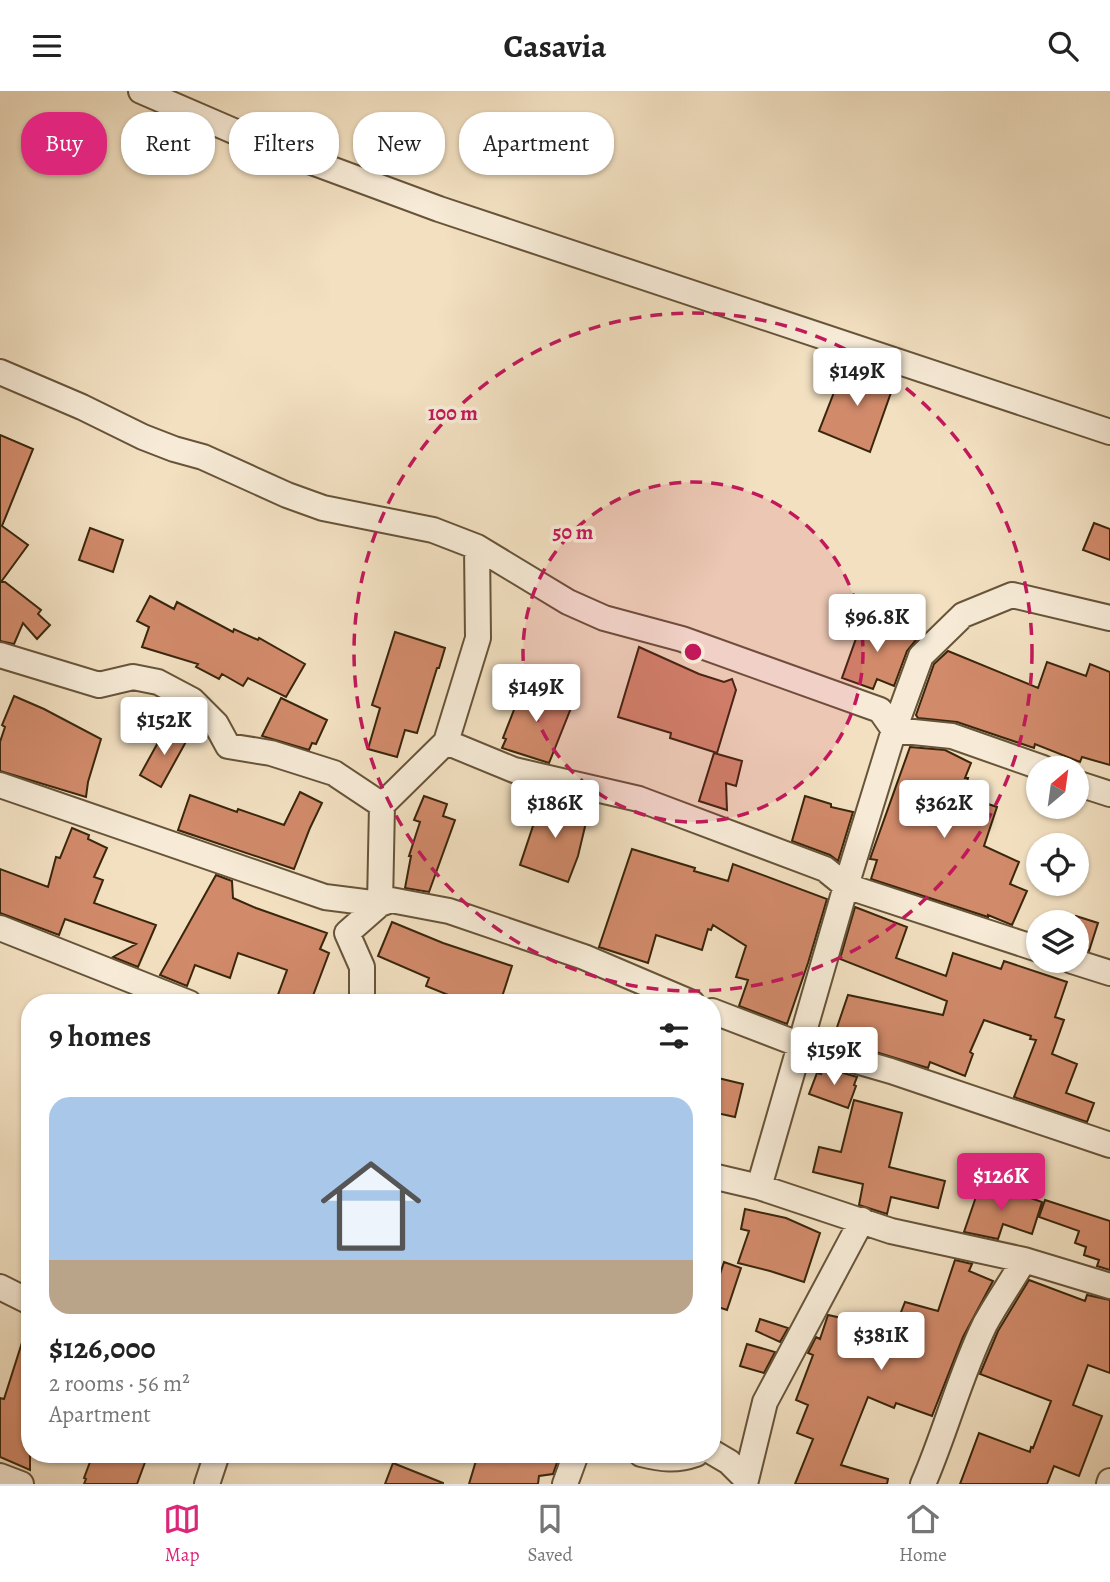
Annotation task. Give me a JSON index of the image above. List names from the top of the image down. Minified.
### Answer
{"north":"top right","page":{"header":"Casavia","chip":["Buy","Rent","Filters","New","Apartment"],"price":["$149K","$96.8K","$149K","$152K","$186K","$362K","$159K","$126K","$381K"],"heading":"9 homes","list":[{"name":"$126,000","note":"2 rooms · 56 m² · Apartment"}],"tabs":["Map","Saved","Home"]},"rings":["100 m","50 m"]}
